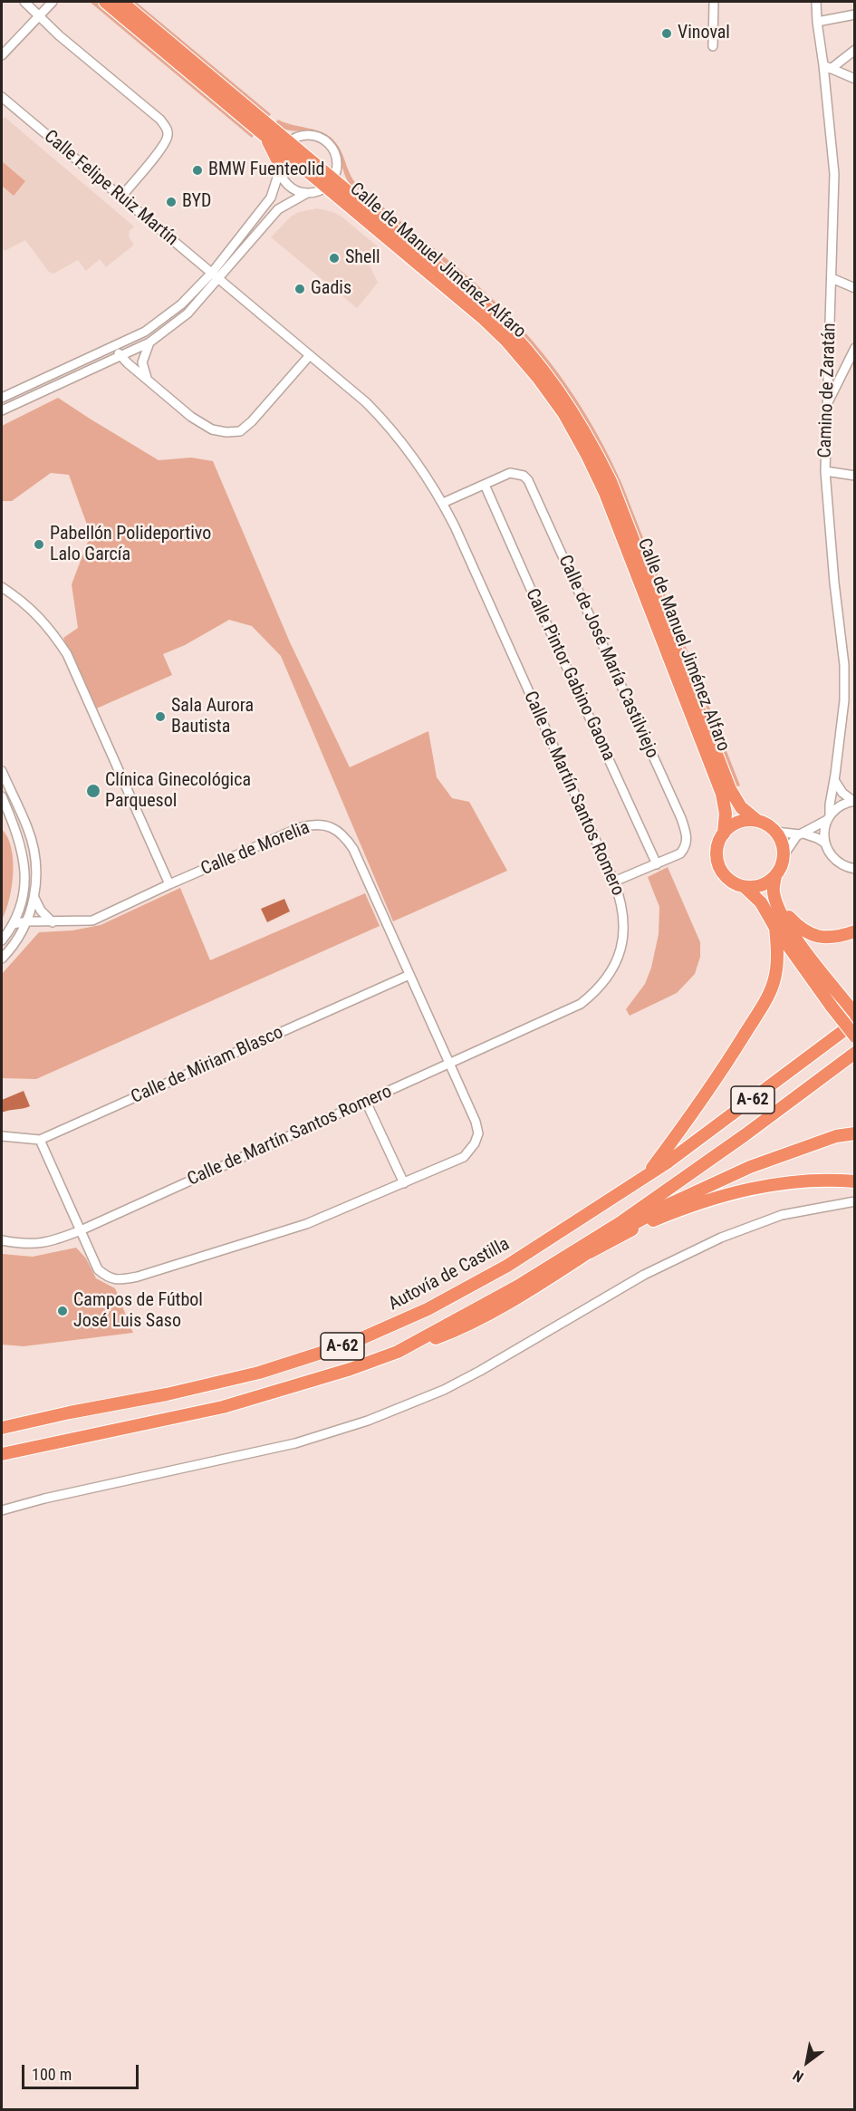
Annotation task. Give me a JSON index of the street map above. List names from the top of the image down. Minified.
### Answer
{"streets":{"highway":["Calle de Manuel Jiménez Alfaro","A-62","Autovía de Castilla"],"street":["Calle Felipe Ruiz Martín","Camino de Zaratán","Calle de José María Castilviejo","Calle Pintor Gabino Gaona","Calle de Martín Santos Romero","Calle de Morelia","Calle de Miriam Blasco"]},"crossings":[["Calle Felipe Ruiz Martín","Calle de Martín Santos Romero"],["Calle de José María Castilviejo","Calle Pintor Gabino Gaona"],["Calle de José María Castilviejo","Calle de Martín Santos Romero"],["Calle de Martín Santos Romero","Calle de Morelia"],["Calle de Morelia","Calle de Miriam Blasco"]],"places":["Vinoval","BMW Fuenteolid","BYD","Shell","Gadis","Pabellón Polideportivo Lalo García","Sala Aurora Bautista","Clínica Ginecológica Parquesol","Campos de Fútbol José Luis Saso"],"scale_bar":"100 m","north":"bottom left"}
